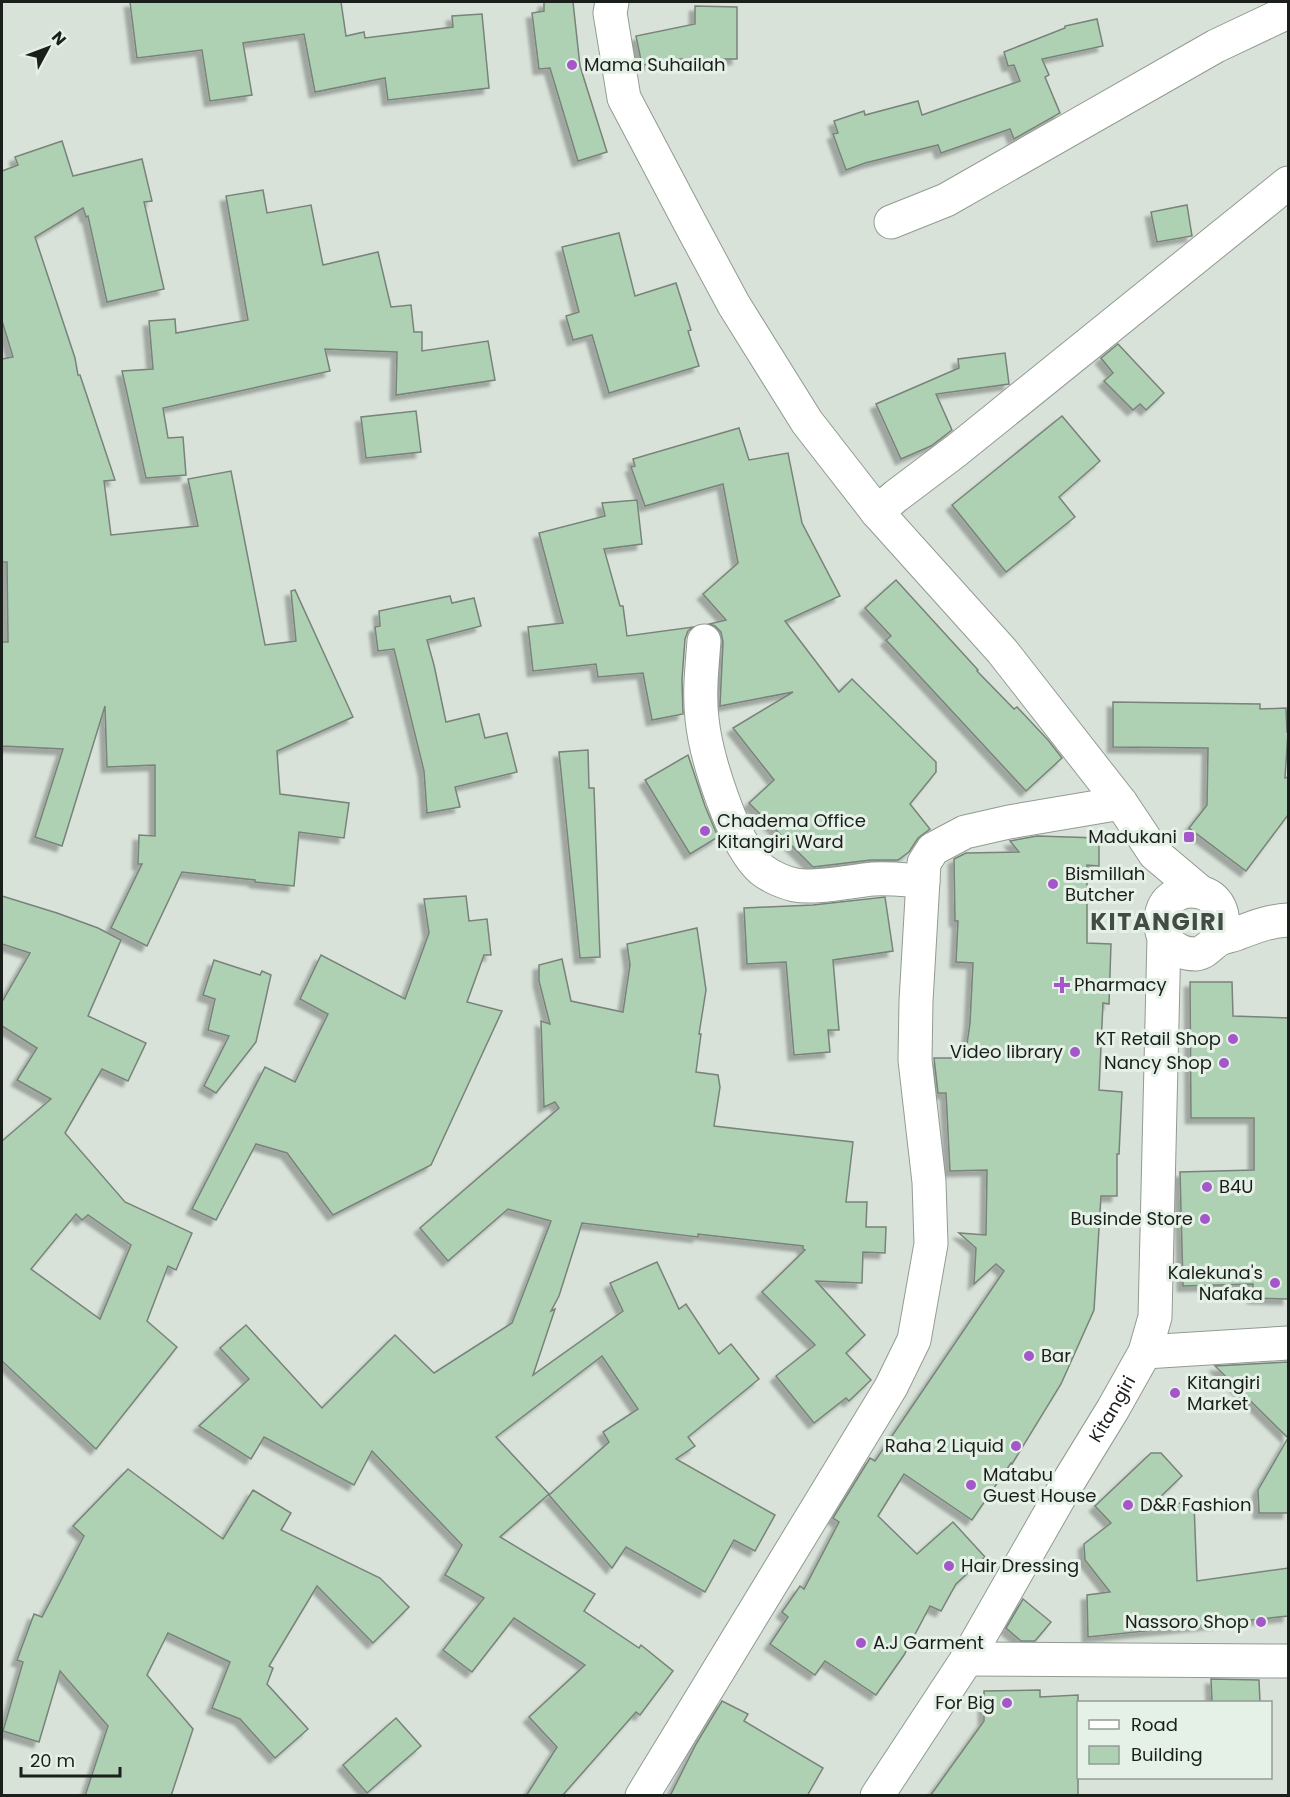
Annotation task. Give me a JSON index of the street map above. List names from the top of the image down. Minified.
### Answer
{"streets":{"street":["Kitangiri"]},"districts":["KITANGIRI"],"places":{"other":["Mama Suhailah","Chadema Office Kitangiri Ward","Bismillah Butcher","KT Retail Shop","Video library","Nancy Shop","B4U","Businde Store","Kalekuna's Nafaka","Bar","Kitangiri Market","Raha 2 Liquid","Matabu Guest House","D&R Fashion","Hair Dressing","Nassoro Shop","A.J Garment","For Big"],"transit":["Madukani"],"health":["Pharmacy"]},"legend":["Road","Building"],"scale_bar":"20 m","north":"top right"}
